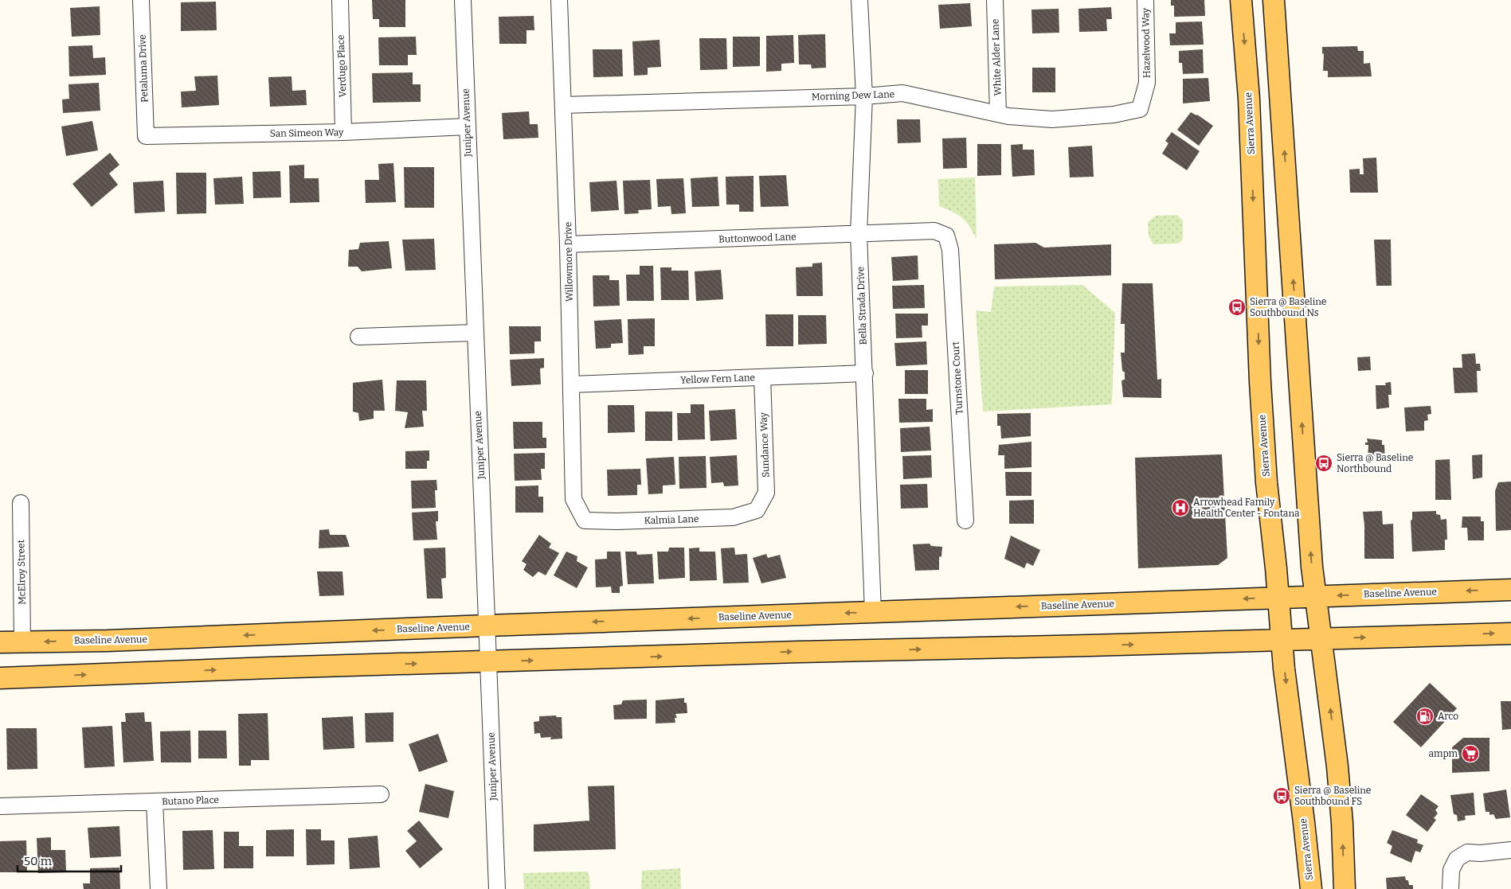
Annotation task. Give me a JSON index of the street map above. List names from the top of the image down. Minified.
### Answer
{"streets":{"main road":["Sierra Avenue","Baseline Avenue"],"street":["Hazelwood Way","White Alder Lane","Verdugo Place","Petaluma Drive","Morning Dew Lane","Juniper Avenue","San Simeon Way","Buttonwood Lane","Willowmore Drive","Bella Strada Drive","Turnstone Court","Yellow Fern Lane","Sundance Way","Kalmia Lane","McElroy Street","Butano Place"]},"crossings":[["Hazelwood Way","Morning Dew Lane"],["White Alder Lane","Morning Dew Lane"],["Verdugo Place","San Simeon Way"],["Petaluma Drive","San Simeon Way"],["Morning Dew Lane","Willowmore Drive"],["Morning Dew Lane","Bella Strada Drive"],["Juniper Avenue","San Simeon Way"],["Juniper Avenue","Baseline Avenue"],["Sierra Avenue","Baseline Avenue"],["Buttonwood Lane","Willowmore Drive"],["Buttonwood Lane","Bella Strada Drive"],["Buttonwood Lane","Turnstone Court"],["Willowmore Drive","Yellow Fern Lane"],["Willowmore Drive","Kalmia Lane"],["Bella Strada Drive","Yellow Fern Lane"],["Bella Strada Drive","Baseline Avenue"],["Yellow Fern Lane","Sundance Way"],["Sundance Way","Kalmia Lane"],["McElroy Street","Baseline Avenue"]],"places":{"bus stop":["Sierra @ Baseline Southbound Ns","Sierra @ Baseline Northbound","Sierra @ Baseline Southbound FS"],"hospital":["Arrowhead Family Health Center - Fontana"],"fuel station":["Arco"],"supermarket":["ampm"]},"scale_bar":"50 m"}
